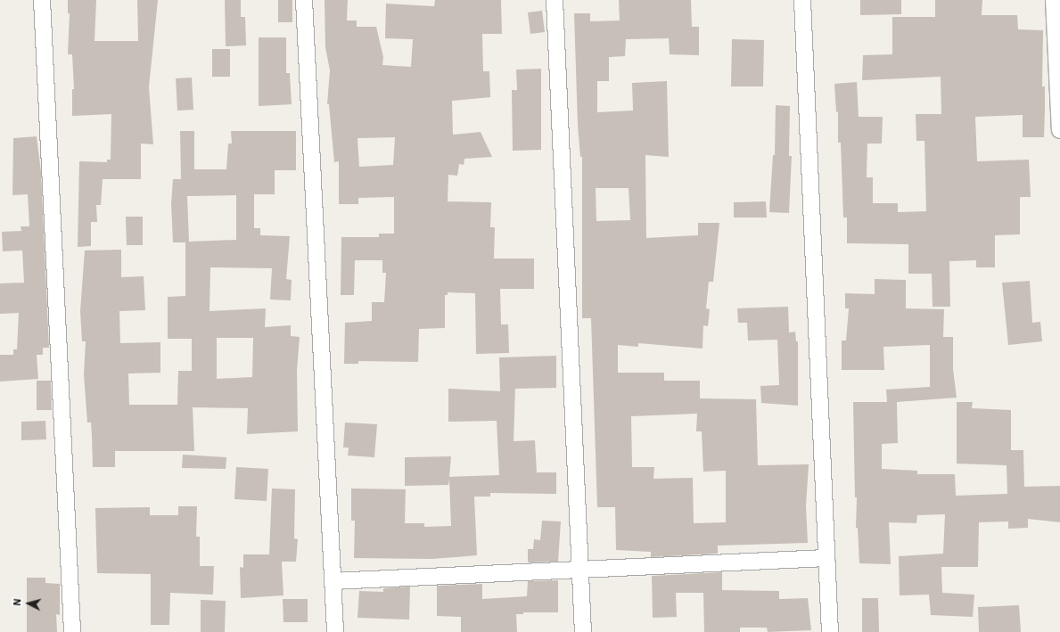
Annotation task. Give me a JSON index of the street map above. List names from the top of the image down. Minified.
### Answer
{"north":"left"}
